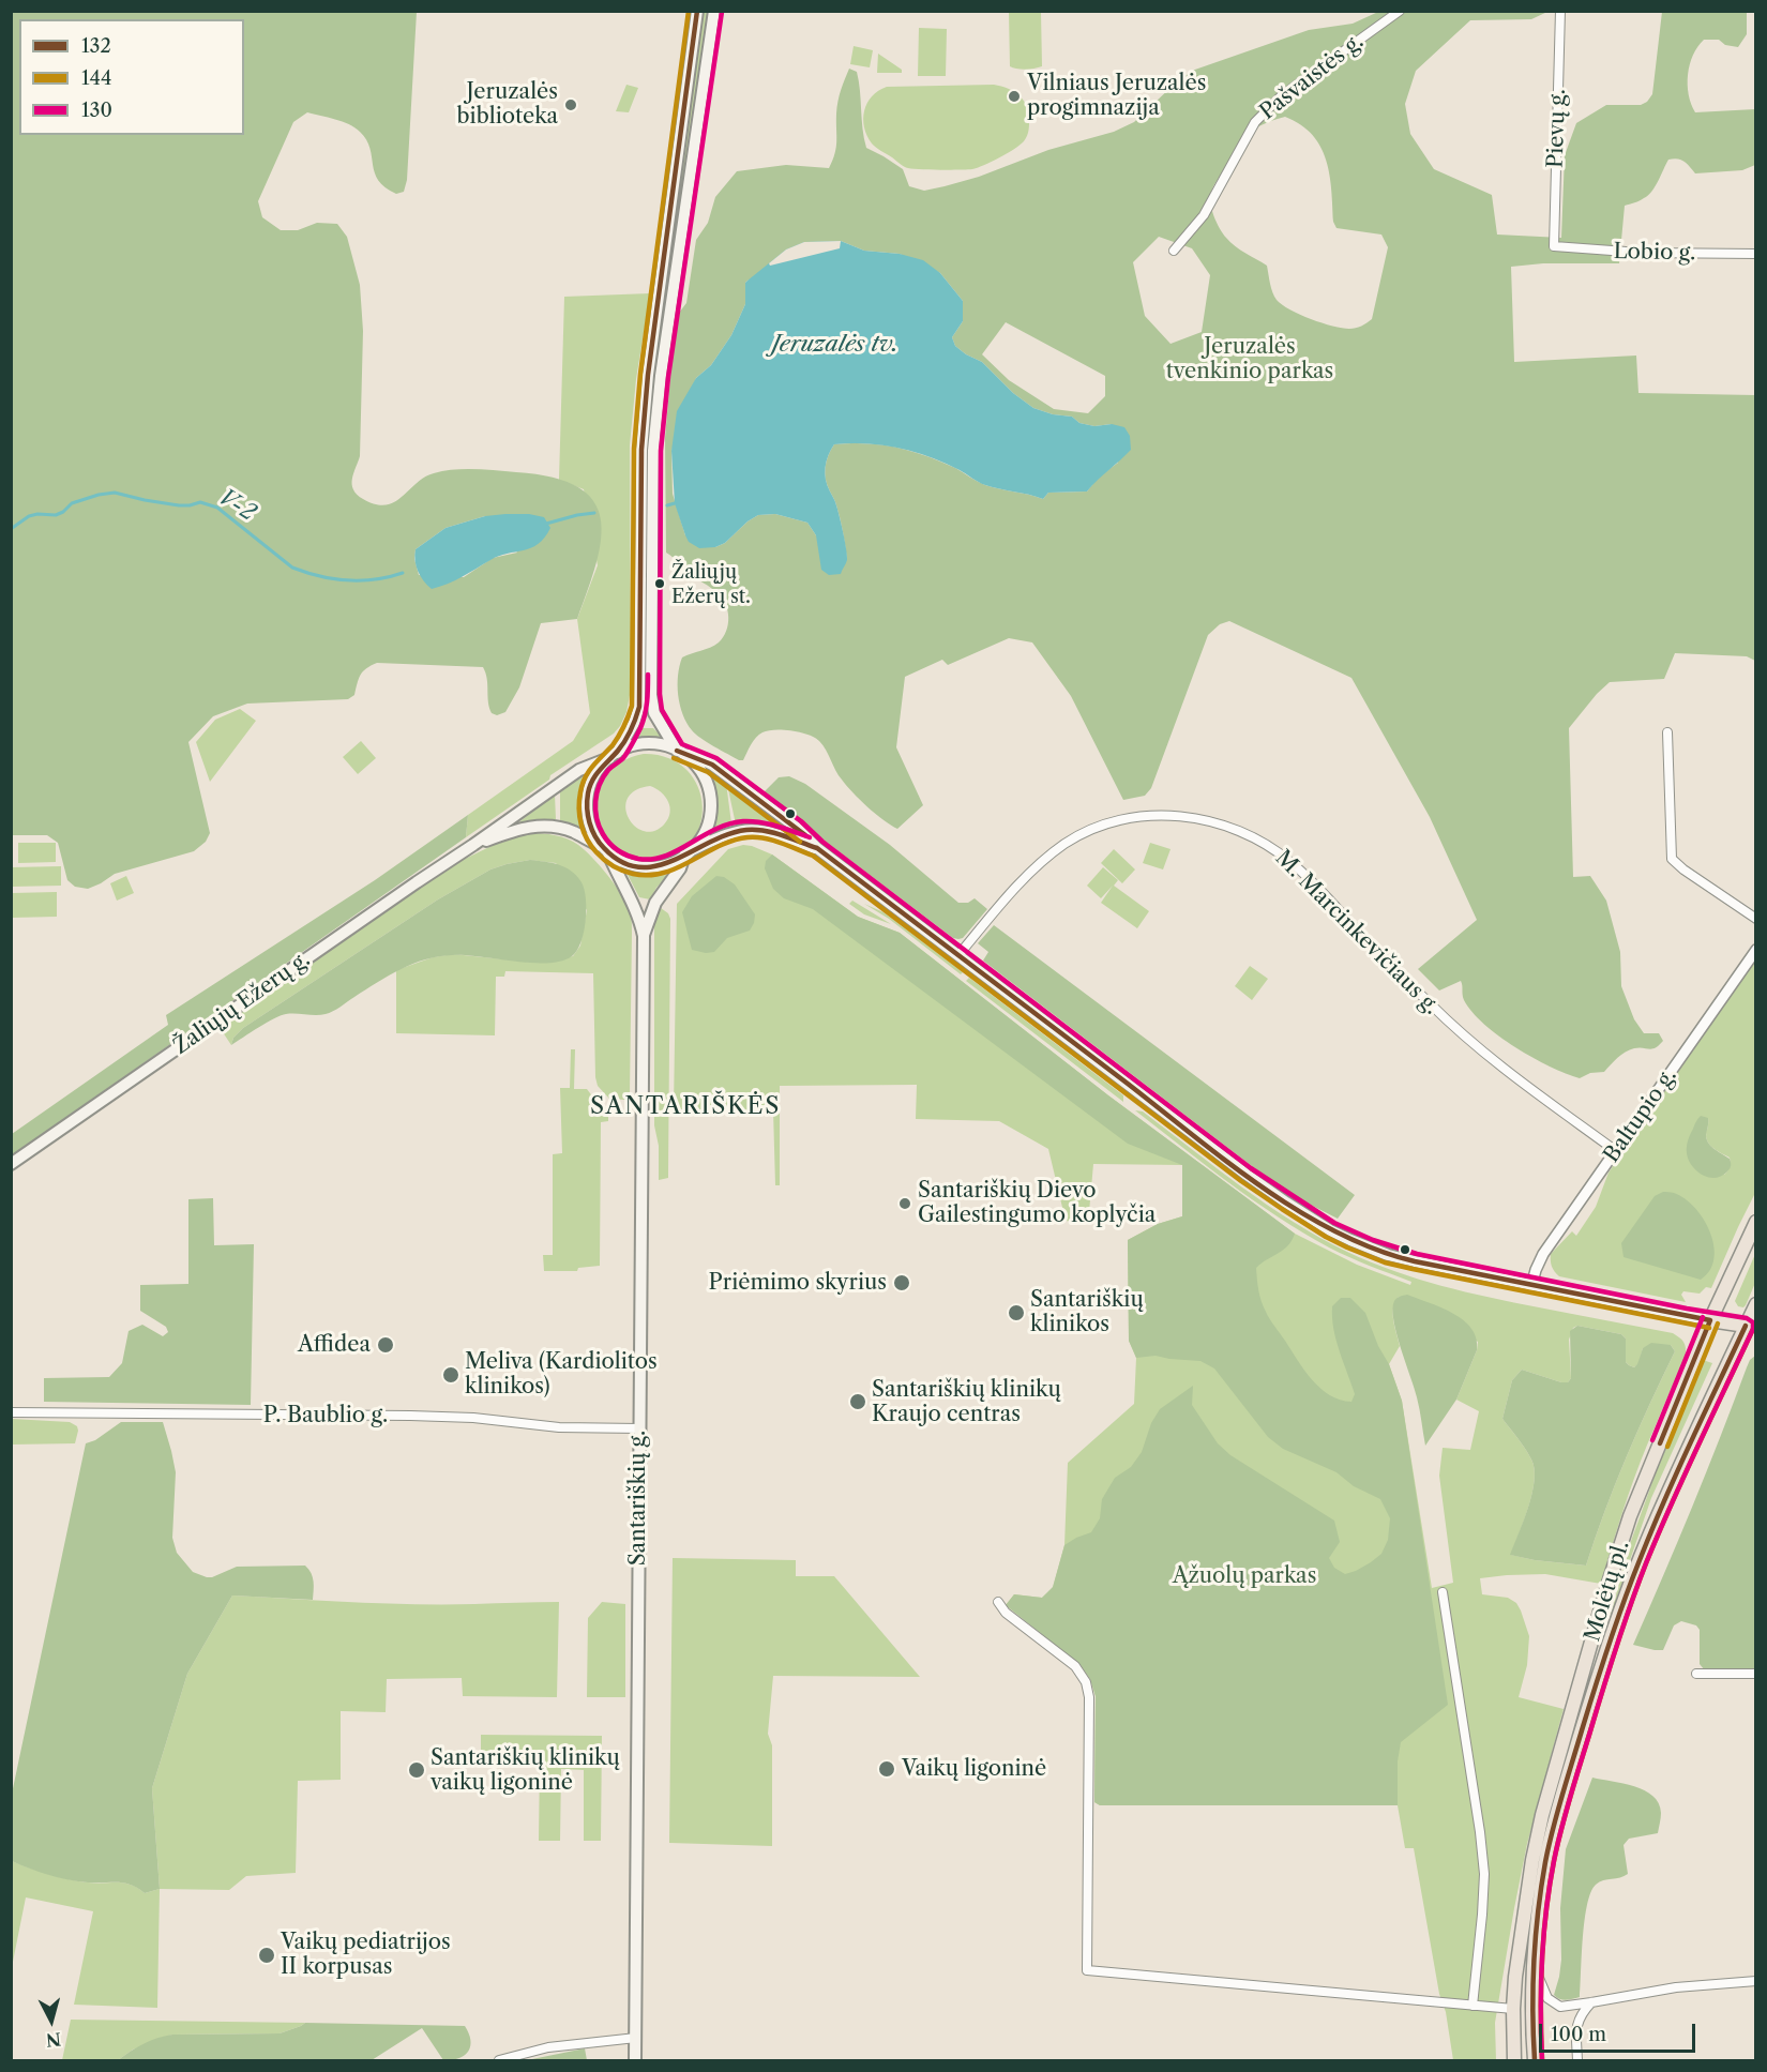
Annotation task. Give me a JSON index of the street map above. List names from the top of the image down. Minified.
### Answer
{"streets":{"highway":["Molėtų pl."],"main road":["Žaliųjų Ežerų g.","Santariškių g."],"street":["Pašvaistės g.","Pievų g.","Lobio g.","M. Marcinkevičiaus g.","Baltupio g.","P. Baublio g."]},"crossings":[["Pievų g.","Lobio g."],["M. Marcinkevičiaus g.","Baltupio g."],["Žaliųjų Ežerų g.","Santariškių g."],["P. Baublio g.","Santariškių g."]],"districts":["SANTARIŠKĖS"],"water":["Jeruzalės tv.","V-2"],"parks":["Jeruzalės tvenkinio parkas","Ąžuolų parkas"],"places":["Vilniaus Jeruzalės progimnazija","Jeruzalės biblioteka","Žaliųjų Ežerų st.","Santariškių Dievo Gailestingumo koplyčia","Priėmimo skyrius","Santariškių klinikos","Affidea","Meliva (Kardiolitos klinikos)","Santariškių klinikų Kraujo centras","Vaikų ligoninė","Santariškių klinikų vaikų ligoninė","Vaikų pediatrijos II korpusas"],"lines":["transit line 132","transit line 144","transit line 130"],"legend":["132","144","130"],"scale_bar":"100 m","north":"bottom"}
